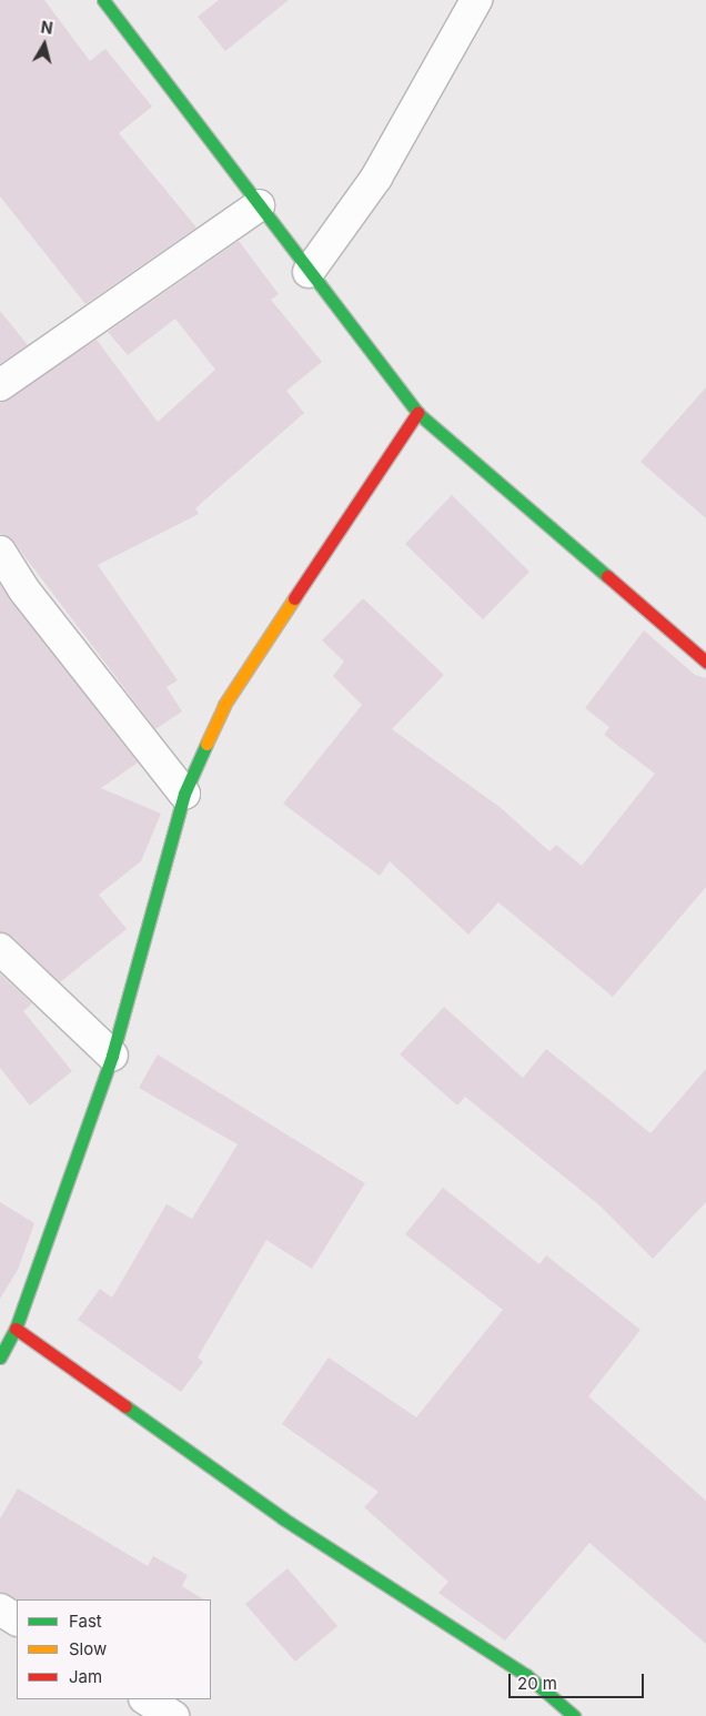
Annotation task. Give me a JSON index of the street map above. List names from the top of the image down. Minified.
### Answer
{"legend":["Fast","Slow","Jam"],"scale_bar":"20 m","north":"top"}
